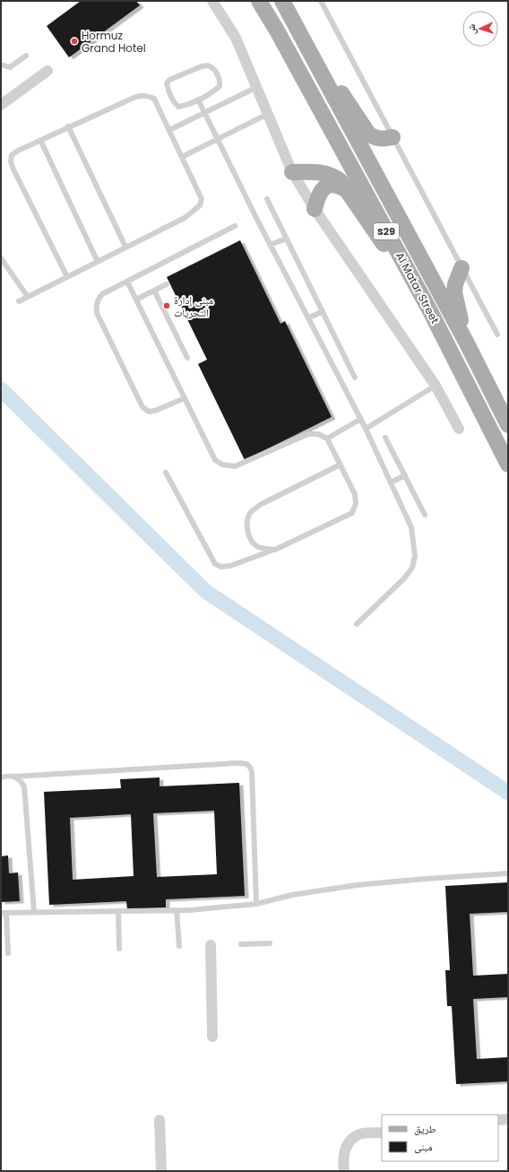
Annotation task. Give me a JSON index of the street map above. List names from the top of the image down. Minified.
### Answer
{"streets":{"main road":["S29","Al Matar Street"]},"places":["Hormuz Grand Hotel","مبنى إدارة التحريات"],"legend":["طريق","مبنى"],"north":"left"}
